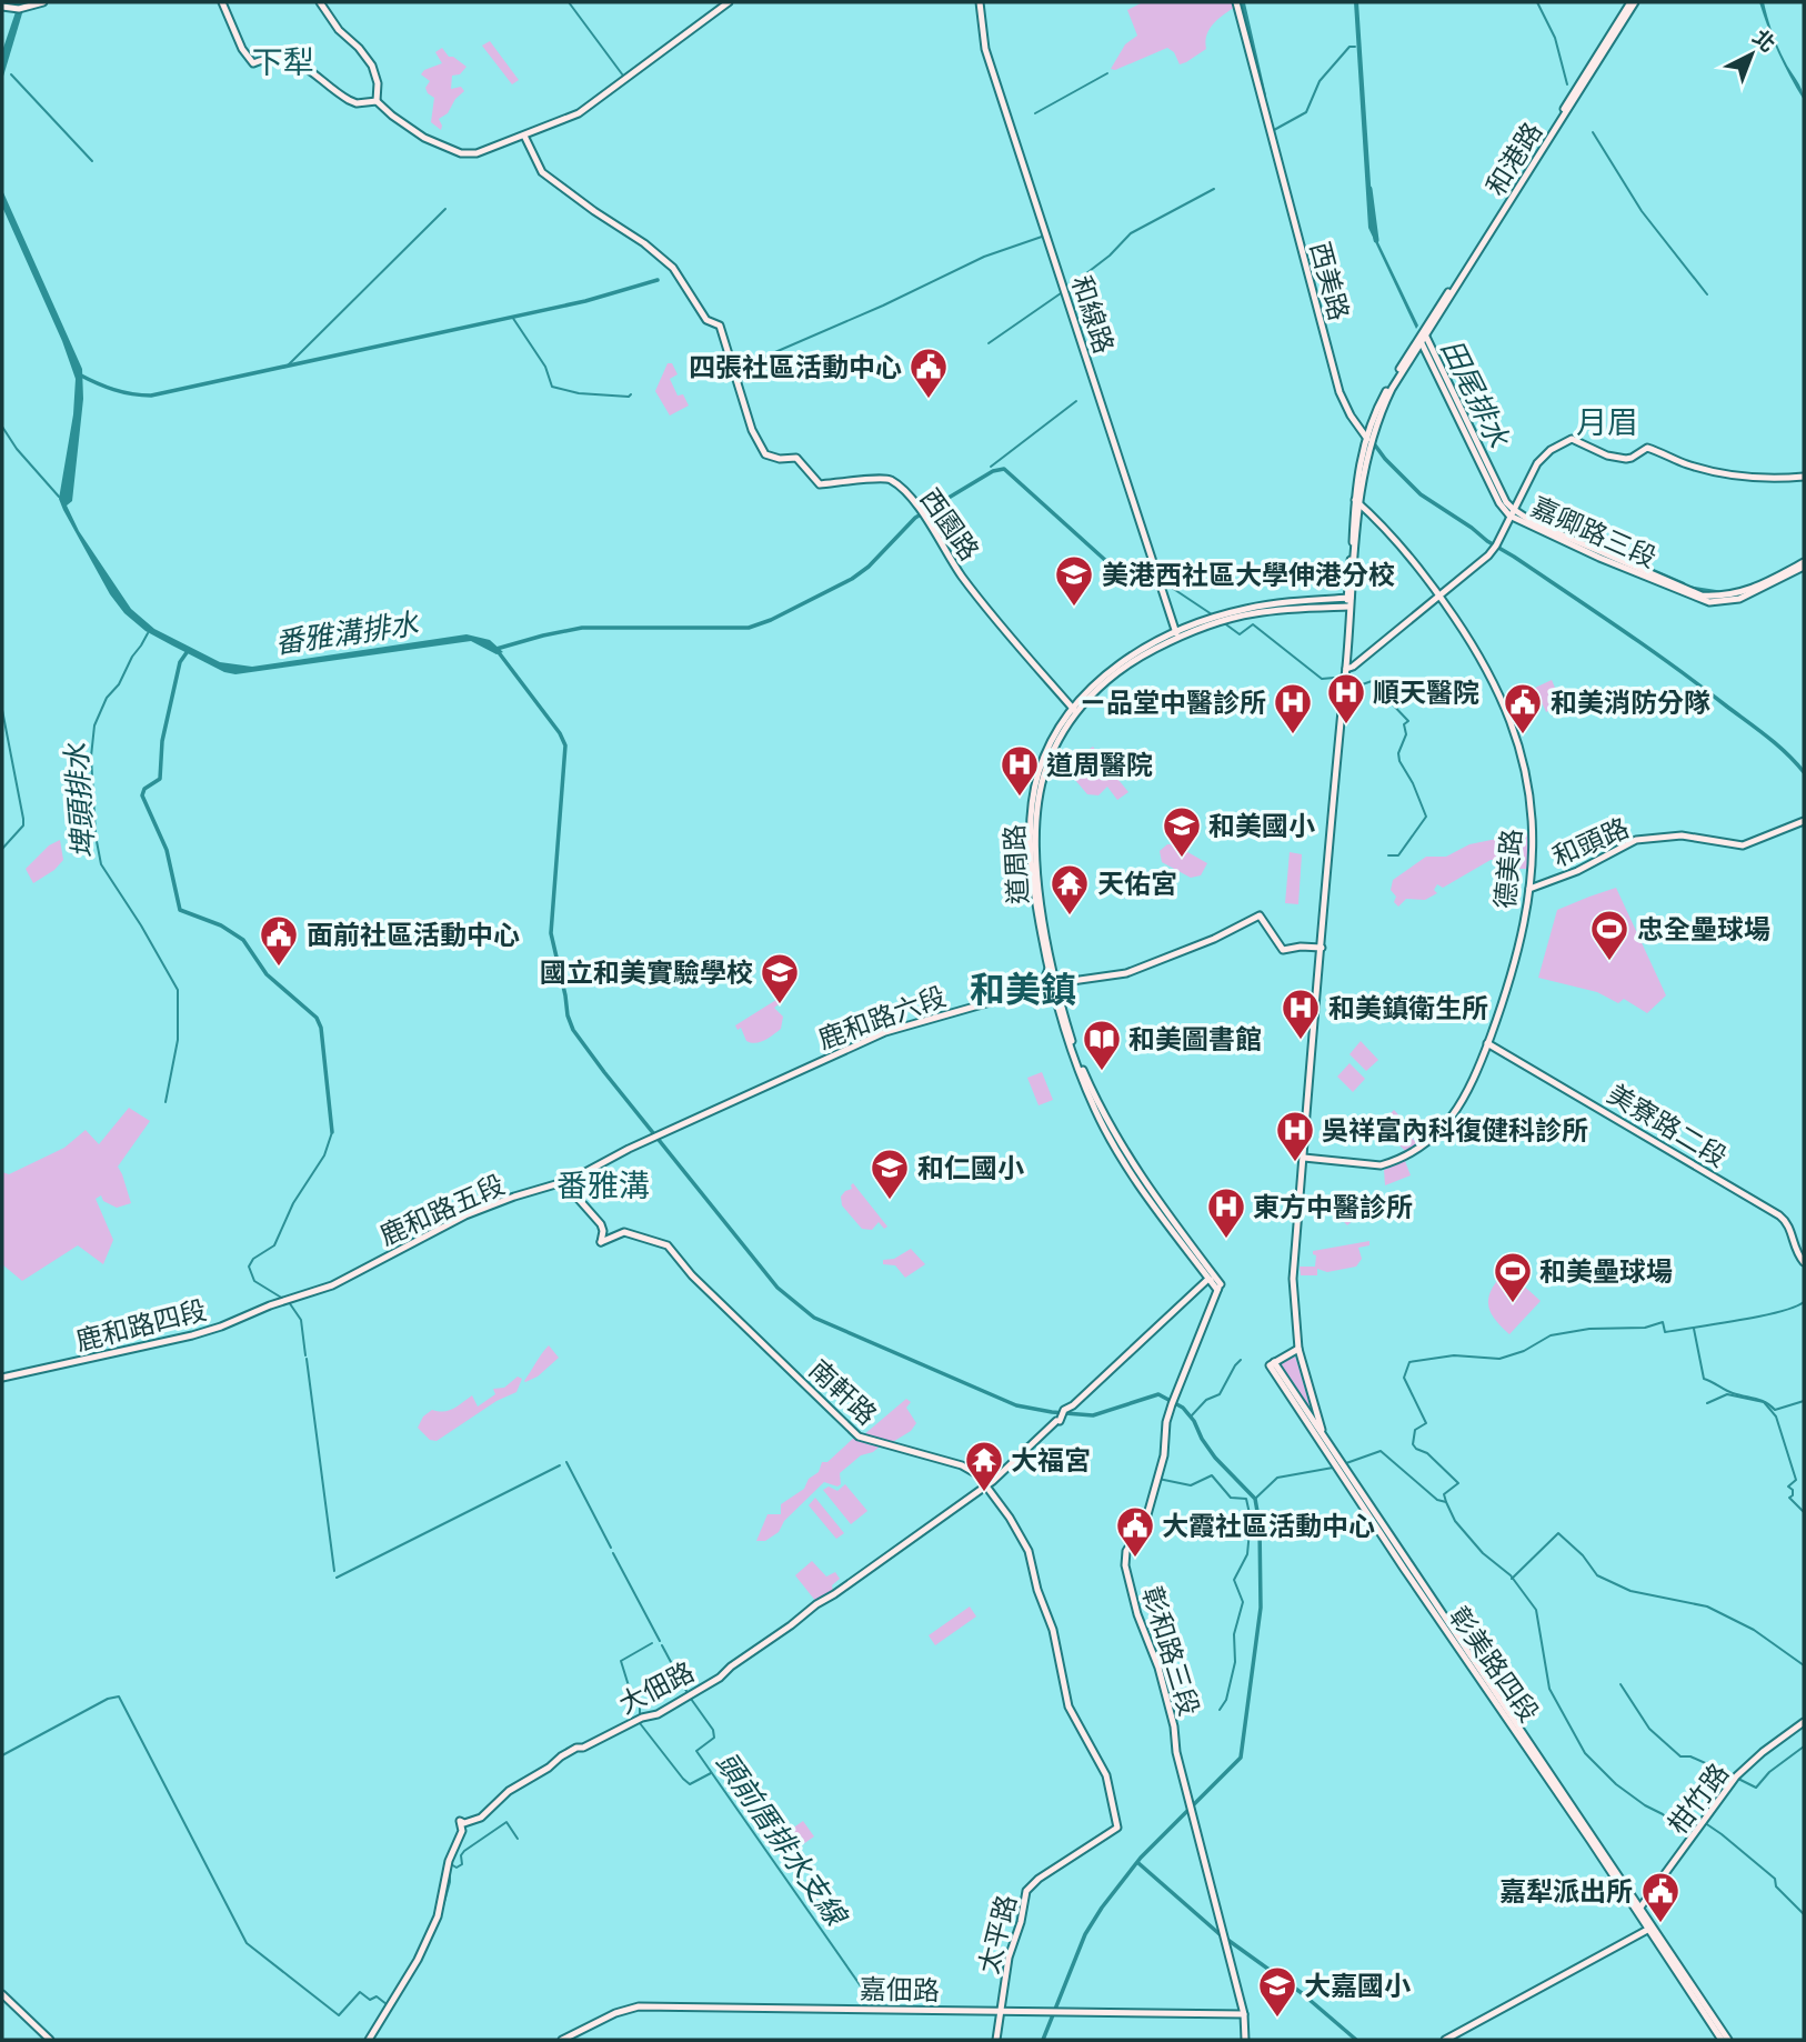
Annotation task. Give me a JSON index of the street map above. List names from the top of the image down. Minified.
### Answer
{"streets":{"street":["和港路","西美路","和線路","西園路","嘉卿路三段","和頭路","道周路","德美路","鹿和路六段","美寮路二段","鹿和路五段","鹿和路四段","南軒路","彰和路三段","彰美路四段","大佃路","柑竹路","太平路","嘉佃路"]},"crossings":[["和港路","西美路"],["和港路","嘉卿路三段"],["和港路","道周路"],["和港路","德美路"],["和港路","鹿和路六段"],["和港路","彰美路四段"],["和線路","道周路"],["西園路","道周路"],["和頭路","德美路"],["道周路","鹿和路六段"],["道周路","彰和路三段"],["道周路","大佃路"],["德美路","美寮路二段"],["鹿和路六段","鹿和路五段"],["鹿和路五段","鹿和路四段"],["鹿和路五段","南軒路"],["南軒路","大佃路"],["南軒路","太平路"],["彰和路三段","嘉佃路"],["彰美路四段","柑竹路"],["太平路","嘉佃路"]],"districts":["下犁","月眉","和美鎮","番雅溝"],"water":["田尾排水","番雅溝排水","埤頭排水","頭前厝排水支線"],"places":{"public building":["四張社區活動中心","和美消防分隊","面前社區活動中心","大霞社區活動中心","嘉犁派出所"],"school or university":["美港西社區大學伸港分校","和美國小","國立和美實驗學校","和仁國小","大嘉國小"],"hospital":["順天醫院","ㄧ品堂中醫診所","道周醫院","和美鎮衛生所","吳祥富內科復健科診所","東方中醫診所"],"temple":["天佑宮","大福宮"],"sports":["忠全壘球場","和美壘球場"],"library":["和美圖書館"]},"north":"top right"}
